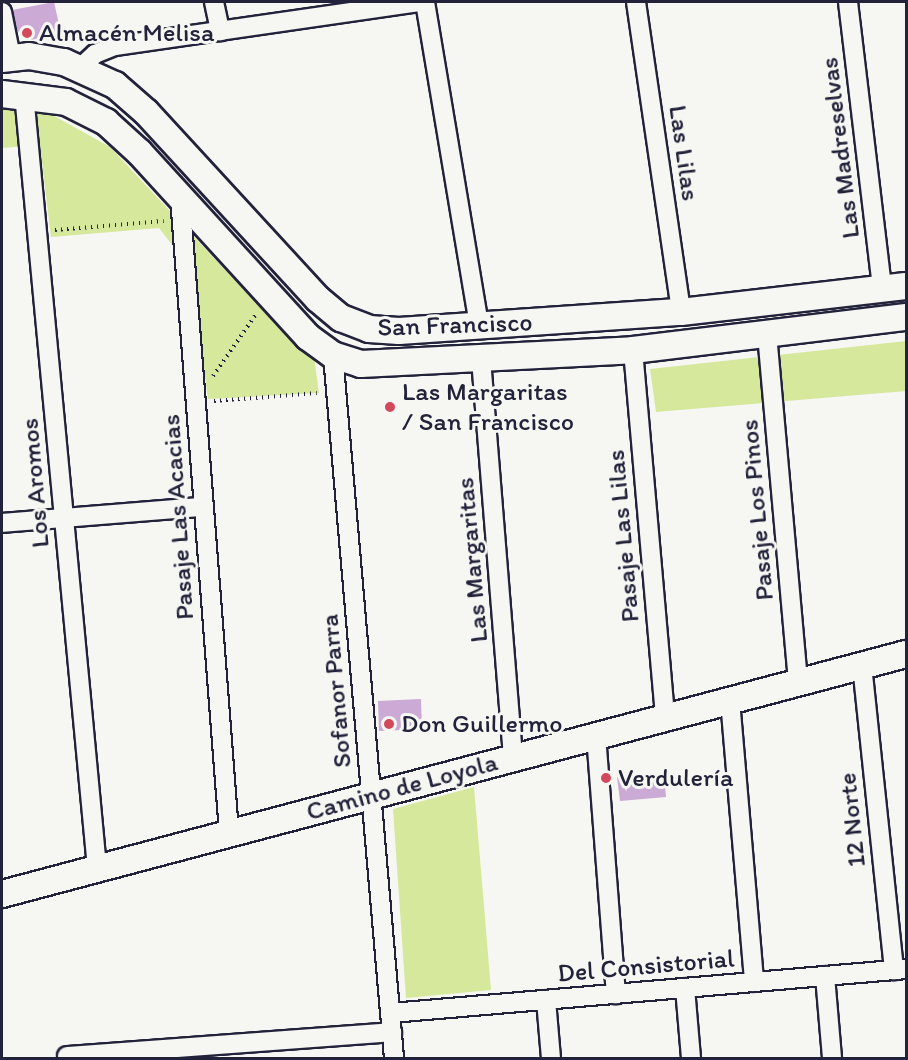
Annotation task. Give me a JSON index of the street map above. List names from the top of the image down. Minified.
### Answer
{"streets":{"main road":["San Francisco","Camino de Loyola"],"street":["Las Madreselvas","Las Lilas","Los Aromos","Pasaje Los Pinos","Pasaje Las Acacias","Pasaje Las Lilas","Las Margaritas","Sofanor Parra","12 Norte","Del Consistorial"]},"crossings":[["Las Madreselvas","San Francisco"],["Las Lilas","San Francisco"],["San Francisco","Los Aromos"],["San Francisco","Pasaje Los Pinos"],["San Francisco","Pasaje Las Acacias"],["San Francisco","Pasaje Las Lilas"],["San Francisco","Las Margaritas"],["San Francisco","Sofanor Parra"],["Los Aromos","Camino de Loyola"],["Pasaje Los Pinos","Camino de Loyola"],["Pasaje Las Acacias","Camino de Loyola"],["Pasaje Las Lilas","Camino de Loyola"],["Las Margaritas","Camino de Loyola"],["Sofanor Parra","Camino de Loyola"],["Sofanor Parra","Del Consistorial"],["Camino de Loyola","12 Norte"],["12 Norte","Del Consistorial"]],"places":["Almacén Melisa","Las Margaritas / San Francisco","Don Guillermo","Verdulería"]}
